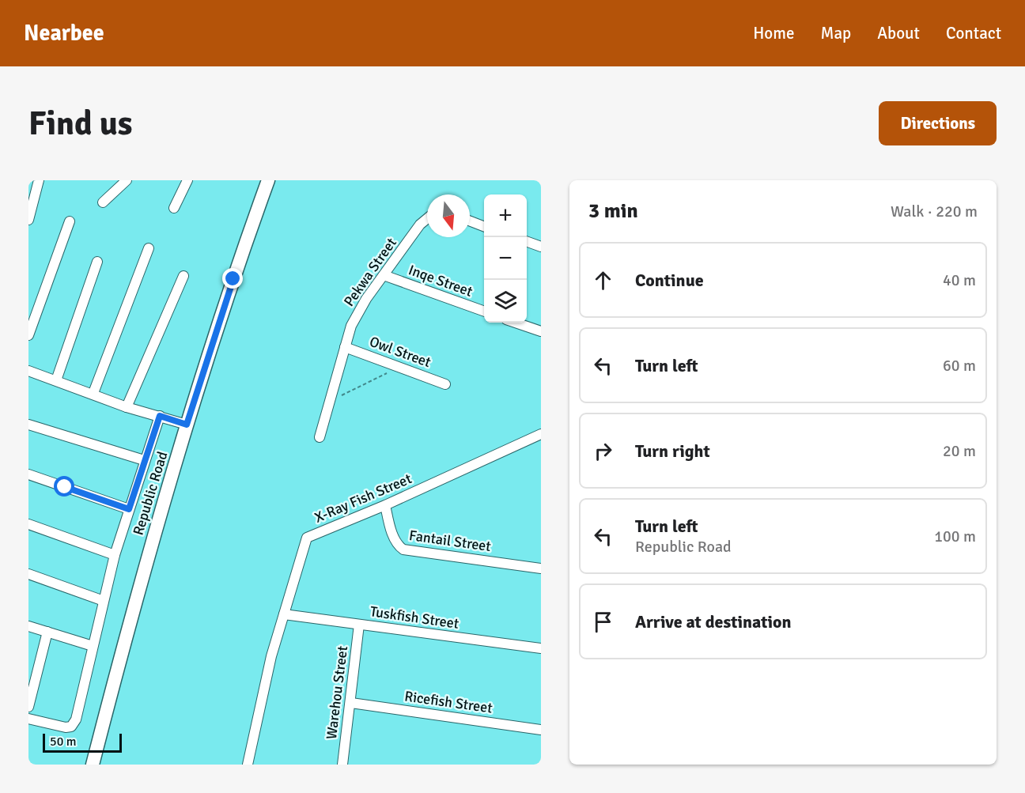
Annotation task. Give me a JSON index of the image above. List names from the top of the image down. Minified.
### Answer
{"streets":{"street":["Pekwa Street","Inqe Street","Owl Street","Republic Road","X-Ray Fish Street","Fantail Street","Tuskfish Street","Warehou Street","Ricefish Street"]},"crossings":[["Pekwa Street","Inqe Street"],["Pekwa Street","Owl Street"],["X-Ray Fish Street","Fantail Street"],["X-Ray Fish Street","Tuskfish Street"],["Tuskfish Street","Warehou Street"],["Warehou Street","Ricefish Street"]],"scale_bar":"50 m","north":"bottom","page":{"header":"Nearbee","nav":["Home","Map","About","Contact"],"buttons":"Directions","title":"Find us","heading":["3 min","Walk · 220 m"],"map_buttons":["+","−"],"list":[["Continue","40 m"],["Turn left","60 m"],["Turn right","20 m"],["Turn left","Republic Road","100 m"],"Arrive at destination"],"scale":"50 m"}}
